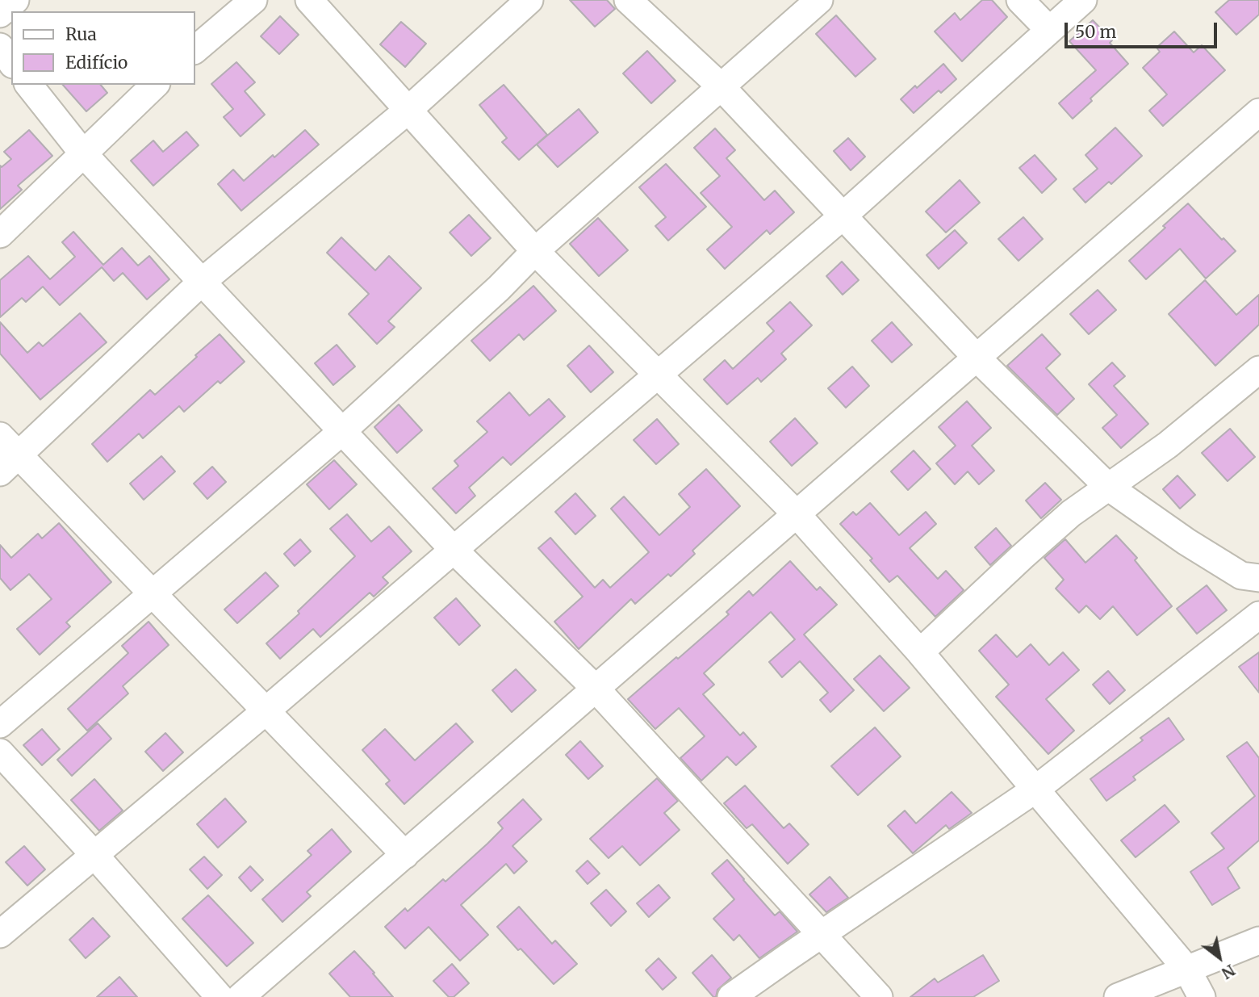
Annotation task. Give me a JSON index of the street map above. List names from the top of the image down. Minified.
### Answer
{"legend":["Rua","Edifício"],"scale_bar":"50 m","north":"bottom right"}
